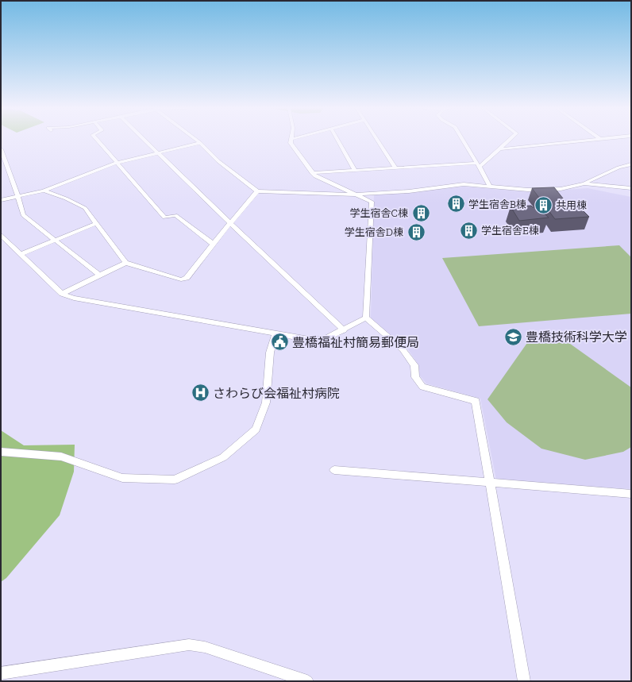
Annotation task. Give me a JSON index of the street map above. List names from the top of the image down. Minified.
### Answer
{"places":{"building":["学生宿舎B棟","共用棟","学生宿舎C棟","学生宿舎E棟","学生宿舎D棟"],"school or university":["豊橋技術科学大学"],"public building":["豊橋福祉村簡易郵便局"],"hospital":["さわらび会福祉村病院"]}}
